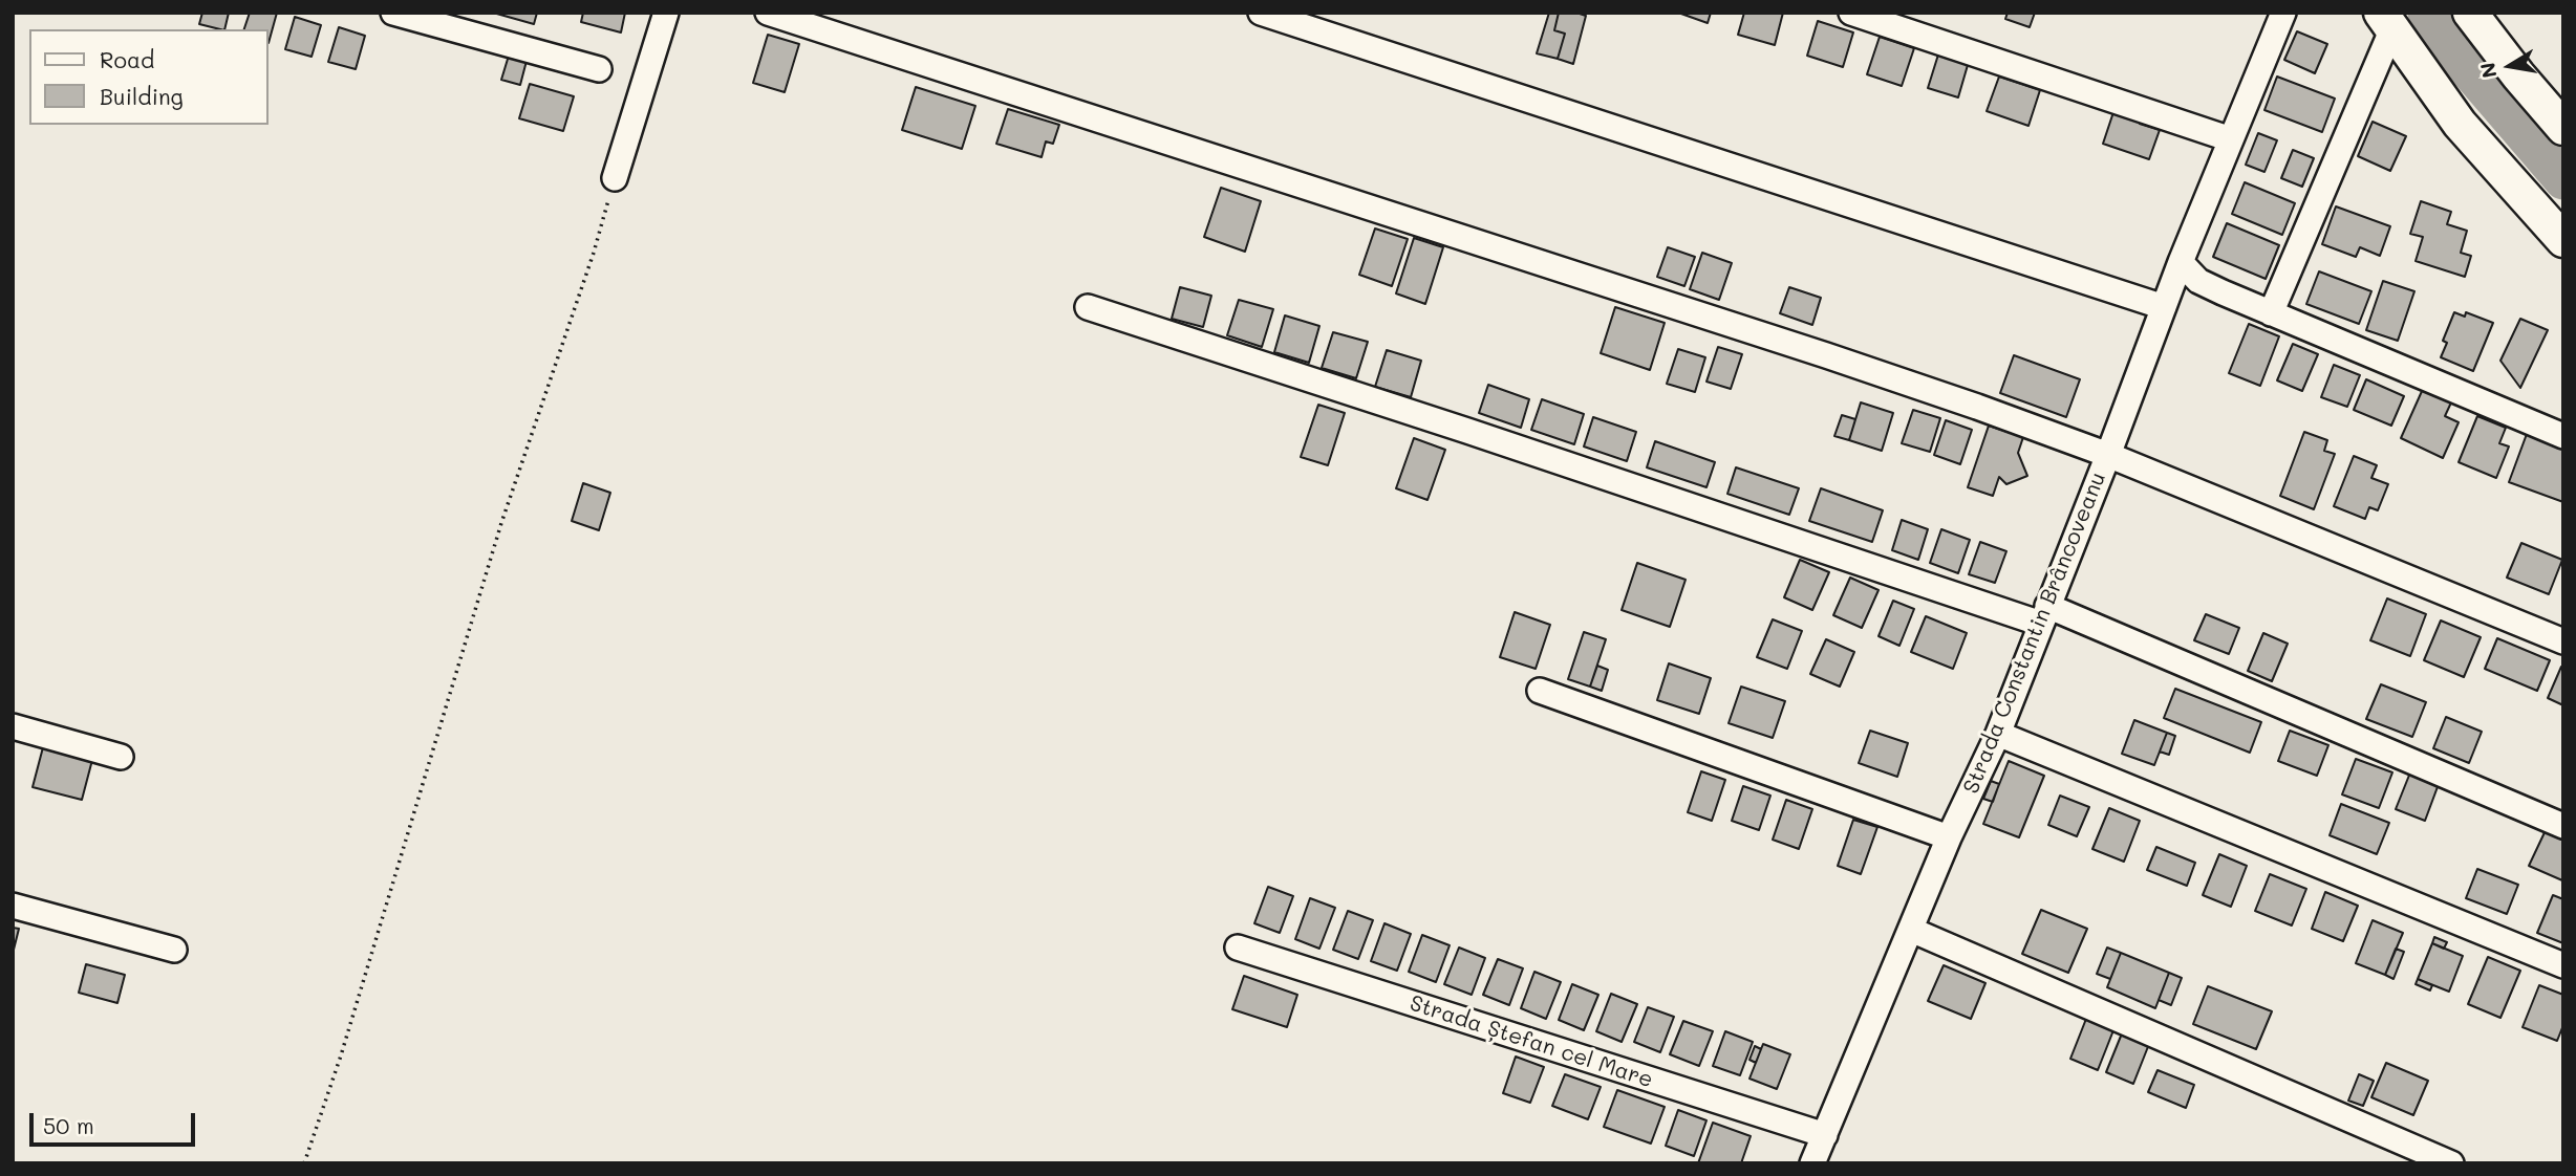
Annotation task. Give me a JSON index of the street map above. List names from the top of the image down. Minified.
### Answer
{"streets":{"street":["Strada Constantin Brâncoveanu","Strada Ștefan cel Mare"]},"crossings":[["Strada Constantin Brâncoveanu","Strada Ștefan cel Mare"]],"legend":["Road","Building"],"scale_bar":"50 m","north":"left"}
